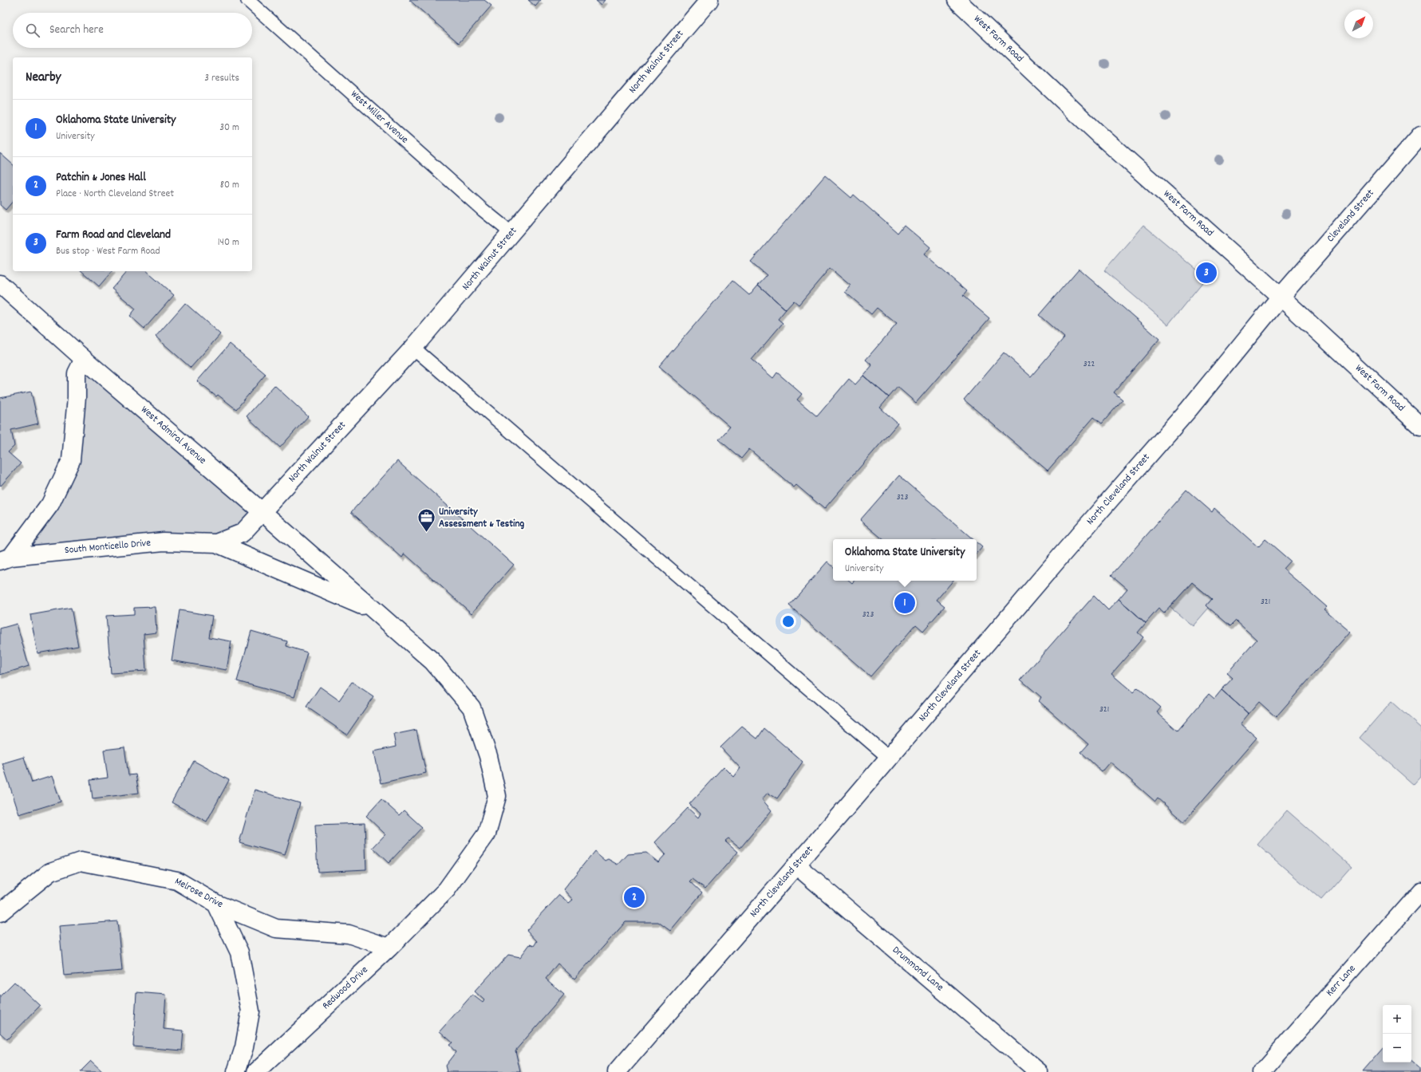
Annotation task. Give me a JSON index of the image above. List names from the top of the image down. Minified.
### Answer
{"streets":{"street":["West Farm Road","North Walnut Street","Cleveland Street","West Admiral Avenue","North Cleveland Street","South Monticello Drive","Melrose Drive","Drummond Lane","Kerr Lane","Redwood Drive"],"lane":["West Miller Avenue"]},"crossings":[["West Farm Road","Cleveland Street"],["West Farm Road","North Cleveland Street"],["North Walnut Street","West Miller Avenue"],["North Walnut Street","West Admiral Avenue"],["North Walnut Street","South Monticello Drive"],["Cleveland Street","North Cleveland Street"],["West Admiral Avenue","South Monticello Drive"],["North Cleveland Street","Drummond Lane"],["South Monticello Drive","Redwood Drive"],["Melrose Drive","Redwood Drive"]],"places":{"office":["University Assessment & Testing"]},"house_numbers":["322","323","321","323","321"],"north":"top right","page":{"search":"Search here","heading":["Nearby","3 results"],"list":[{"mark":"1","name":"Oklahoma State University","note":"University","value":"30 m"},{"mark":"2","name":"Patchin & Jones Hall","note":"Place · North Cleveland Street","value":"80 m"},{"mark":"3","name":"Farm Road and Cleveland","note":"Bus stop · West Farm Road","value":"140 m"}],"pins":["3","1","2"],"popup":["Oklahoma State University","University"],"map_buttons":["+","−"]}}
